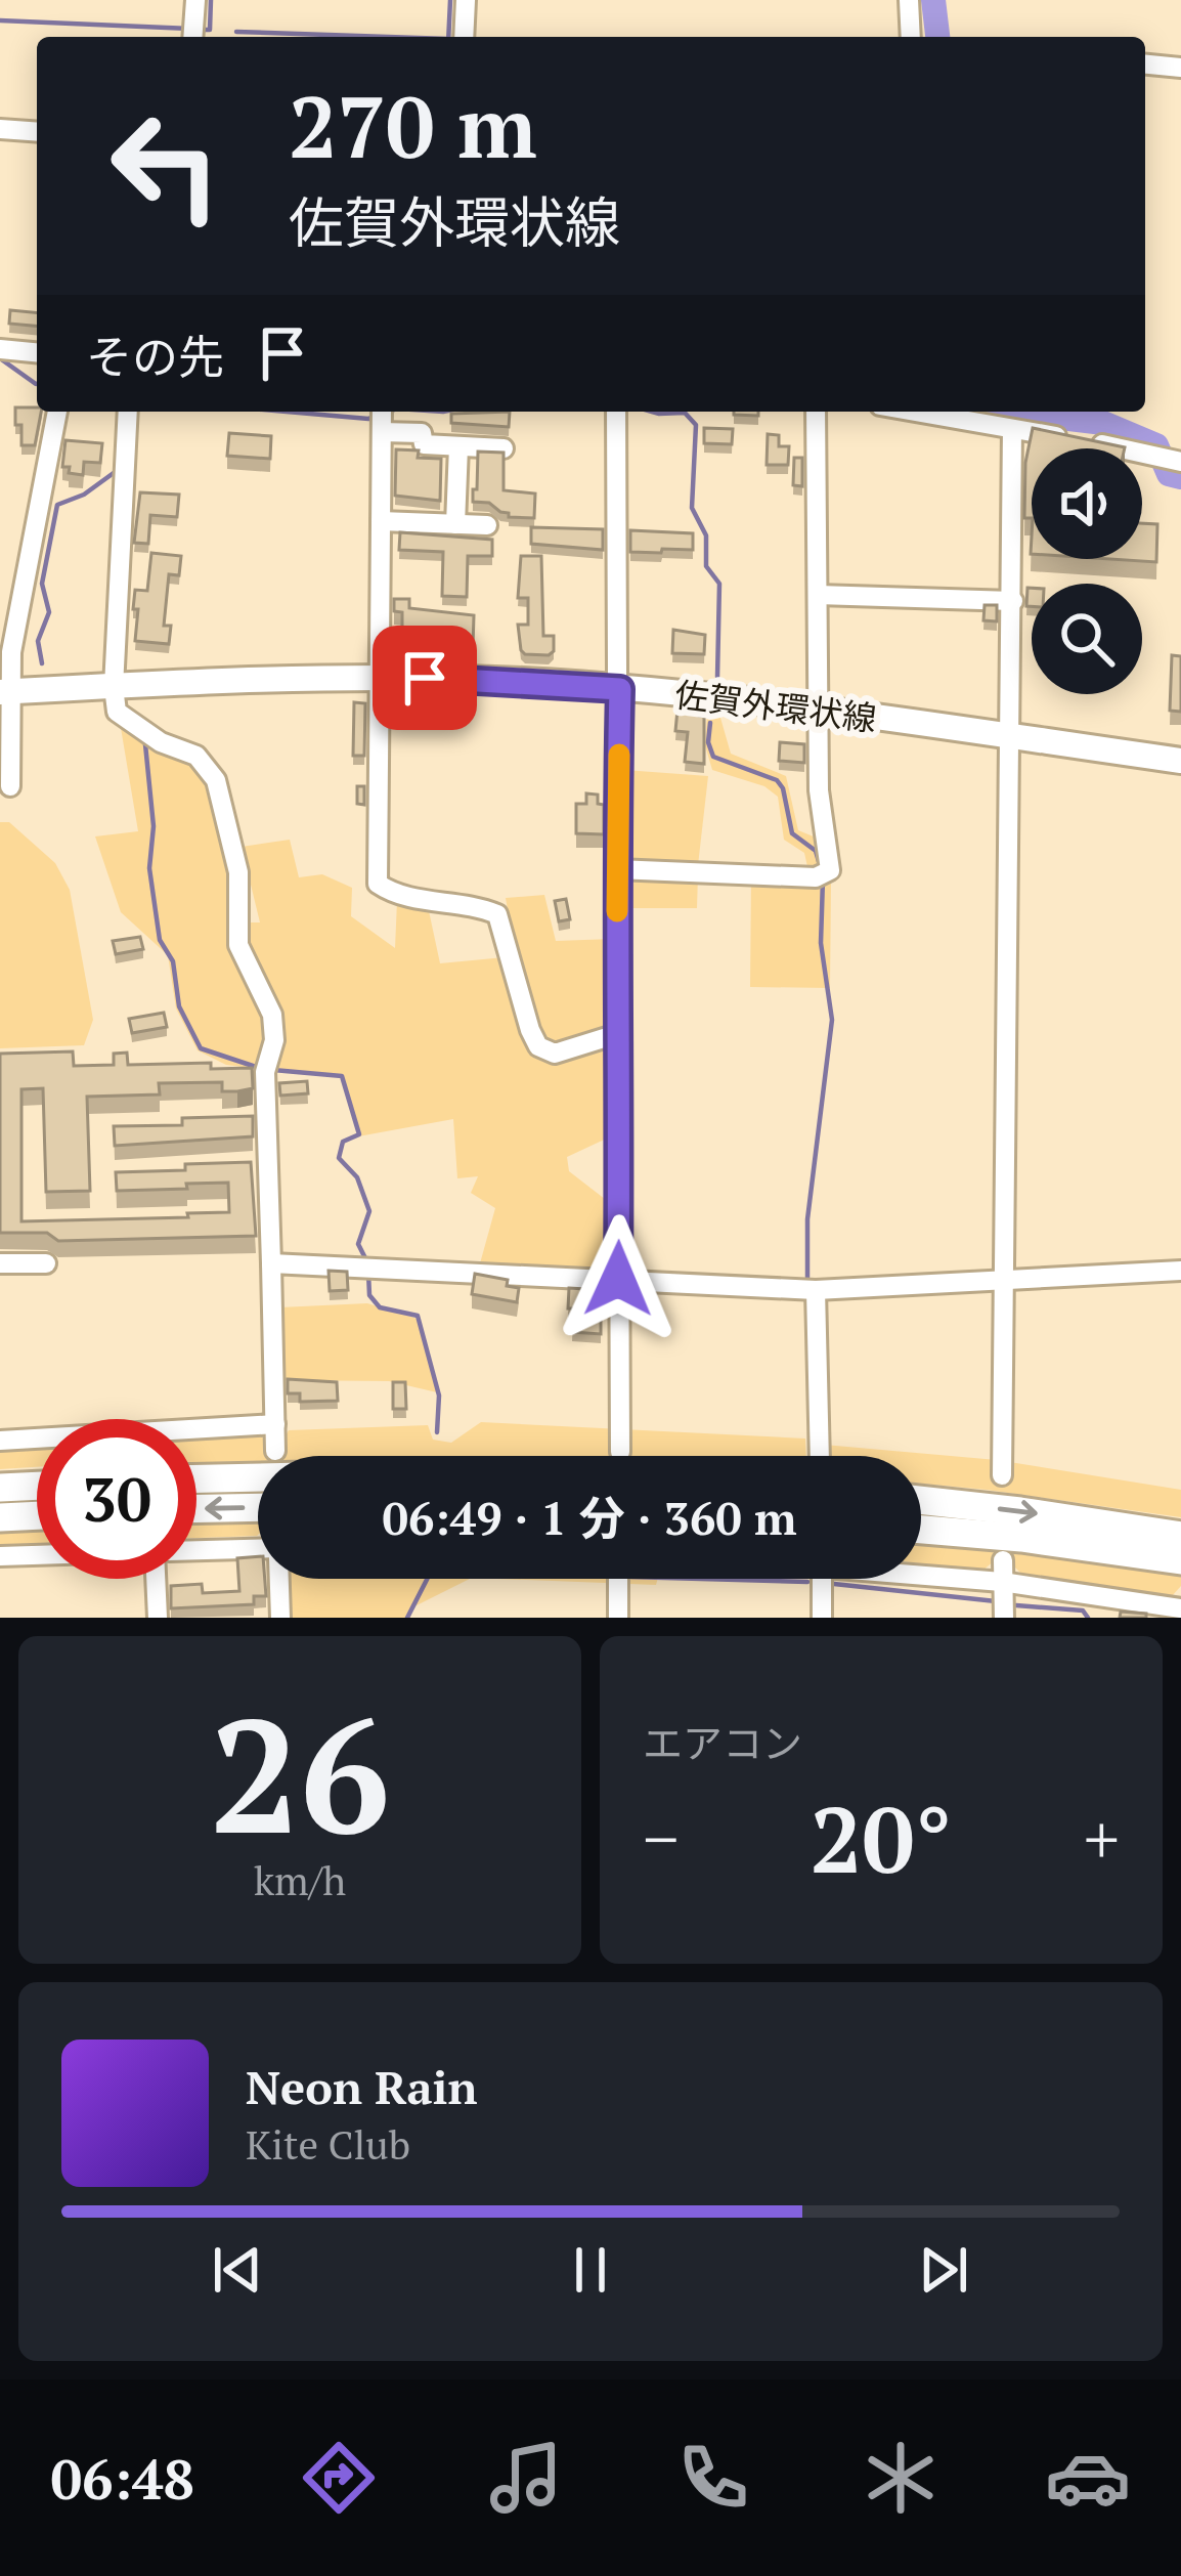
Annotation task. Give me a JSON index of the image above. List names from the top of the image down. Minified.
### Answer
{"streets":{"main road":["佐賀外環状線"]},"page":{"turn":["270 m","佐賀外環状線"],"then":"その先","limit":"30","trip":"06:49 · 1 分 · 360 m","tile":[["26","km/h"],"エアコン"],"heat":["−","20°","+"],"song":["Neon Rain","Kite Club"],"tabs":"06:48"}}
